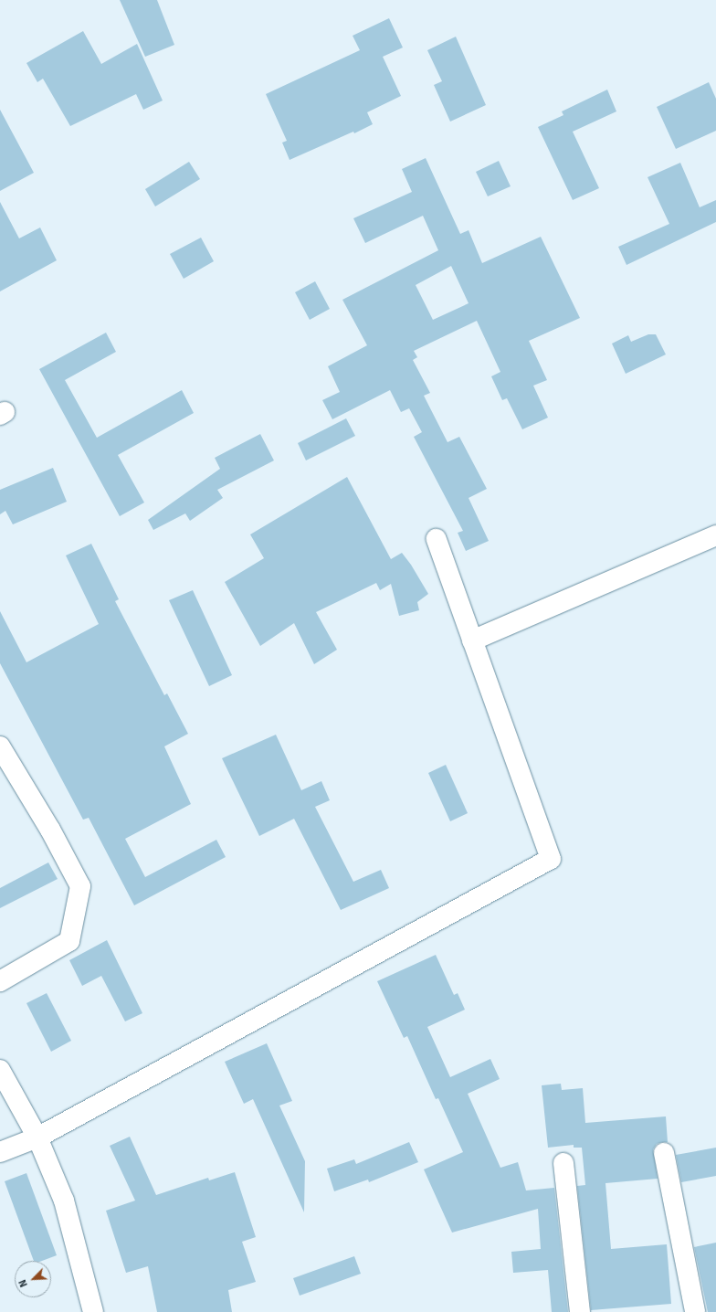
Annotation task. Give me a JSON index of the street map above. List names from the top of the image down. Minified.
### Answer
{"north":"bottom left"}
